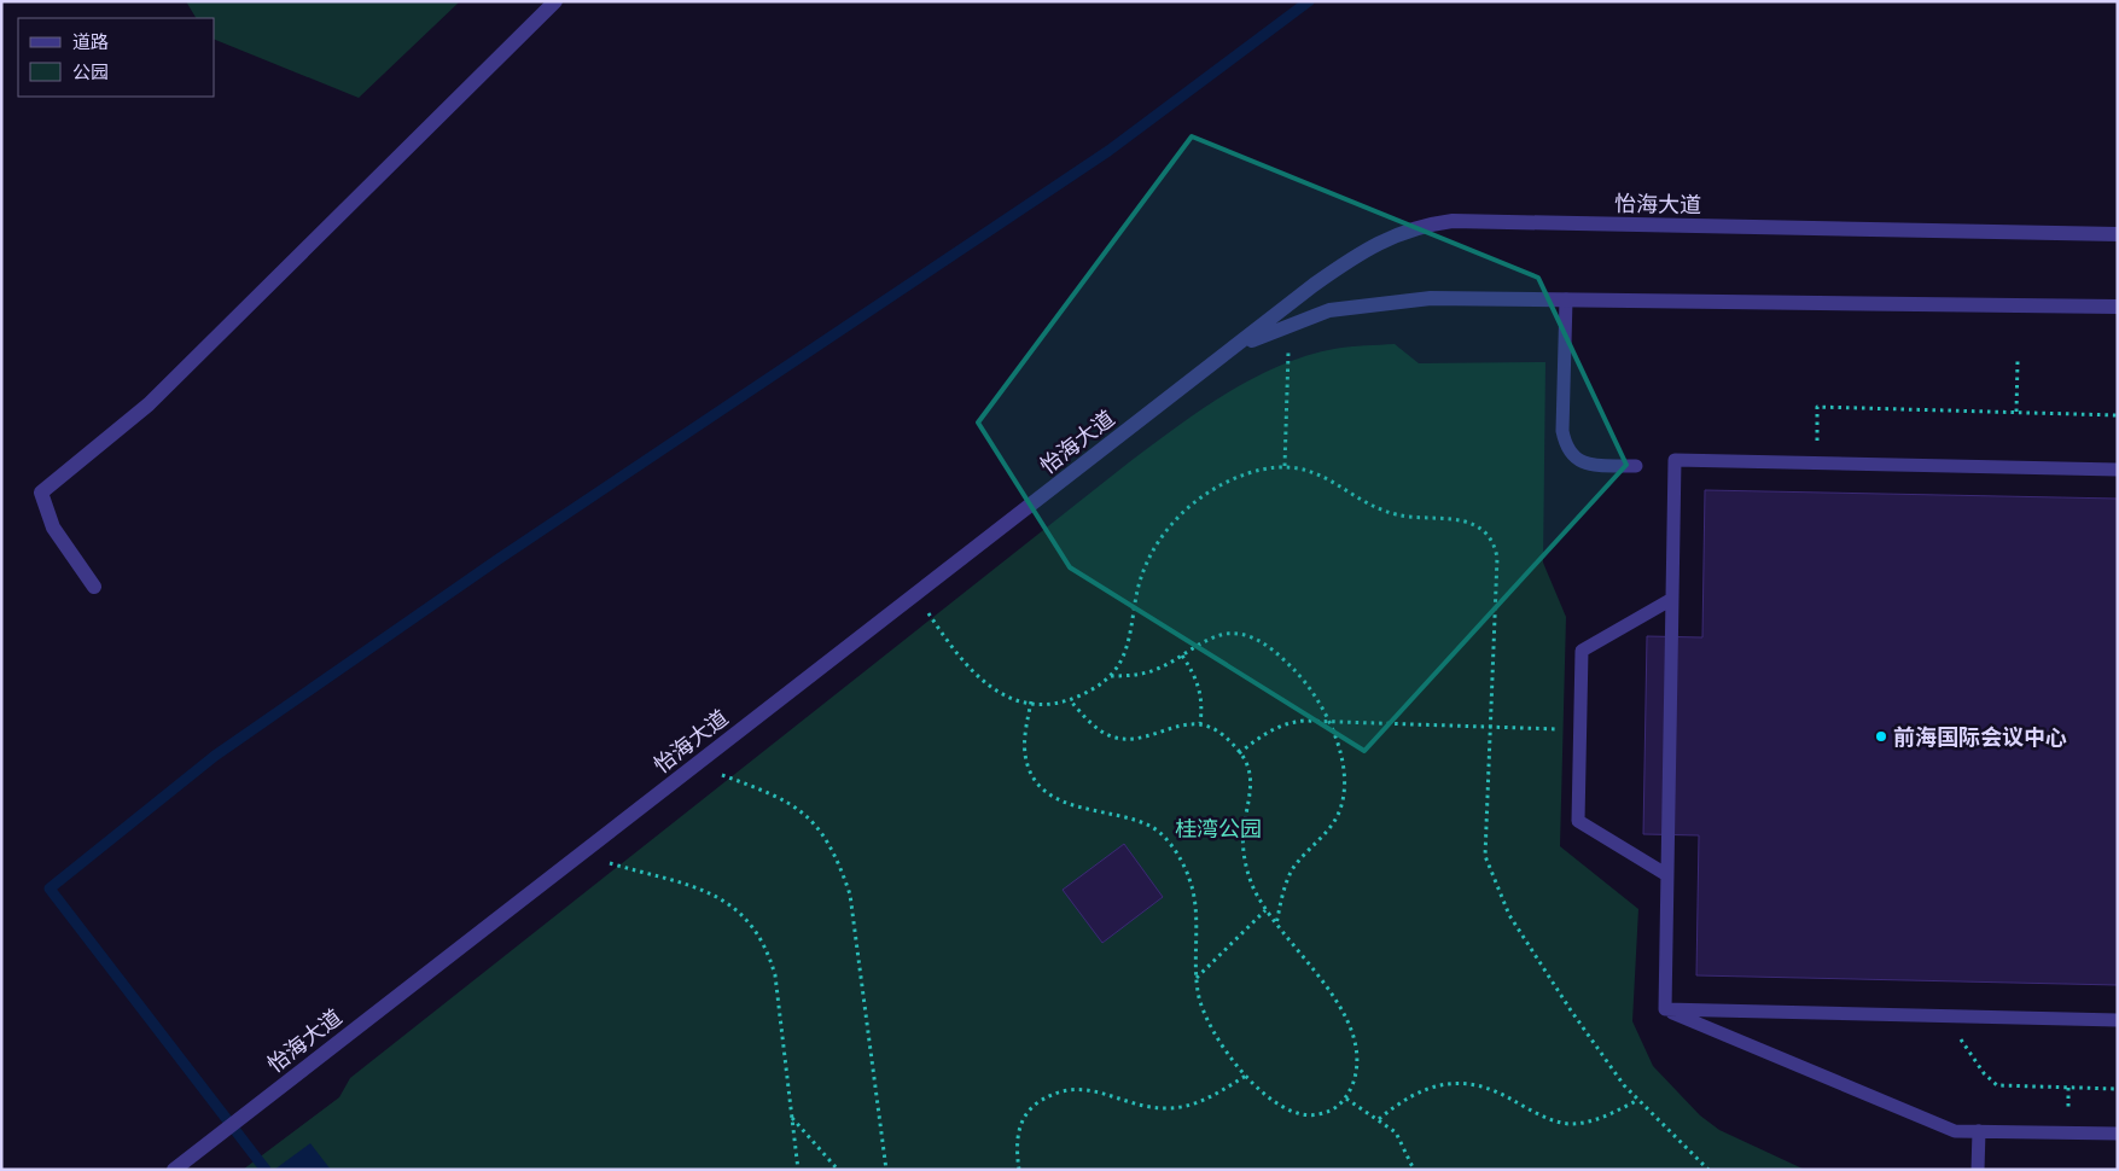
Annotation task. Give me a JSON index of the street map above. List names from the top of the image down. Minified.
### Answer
{"streets":{"street":["怡海大道"]},"parks":["桂湾公园"],"places":["前海国际会议中心"],"legend":["道路","公园"]}
